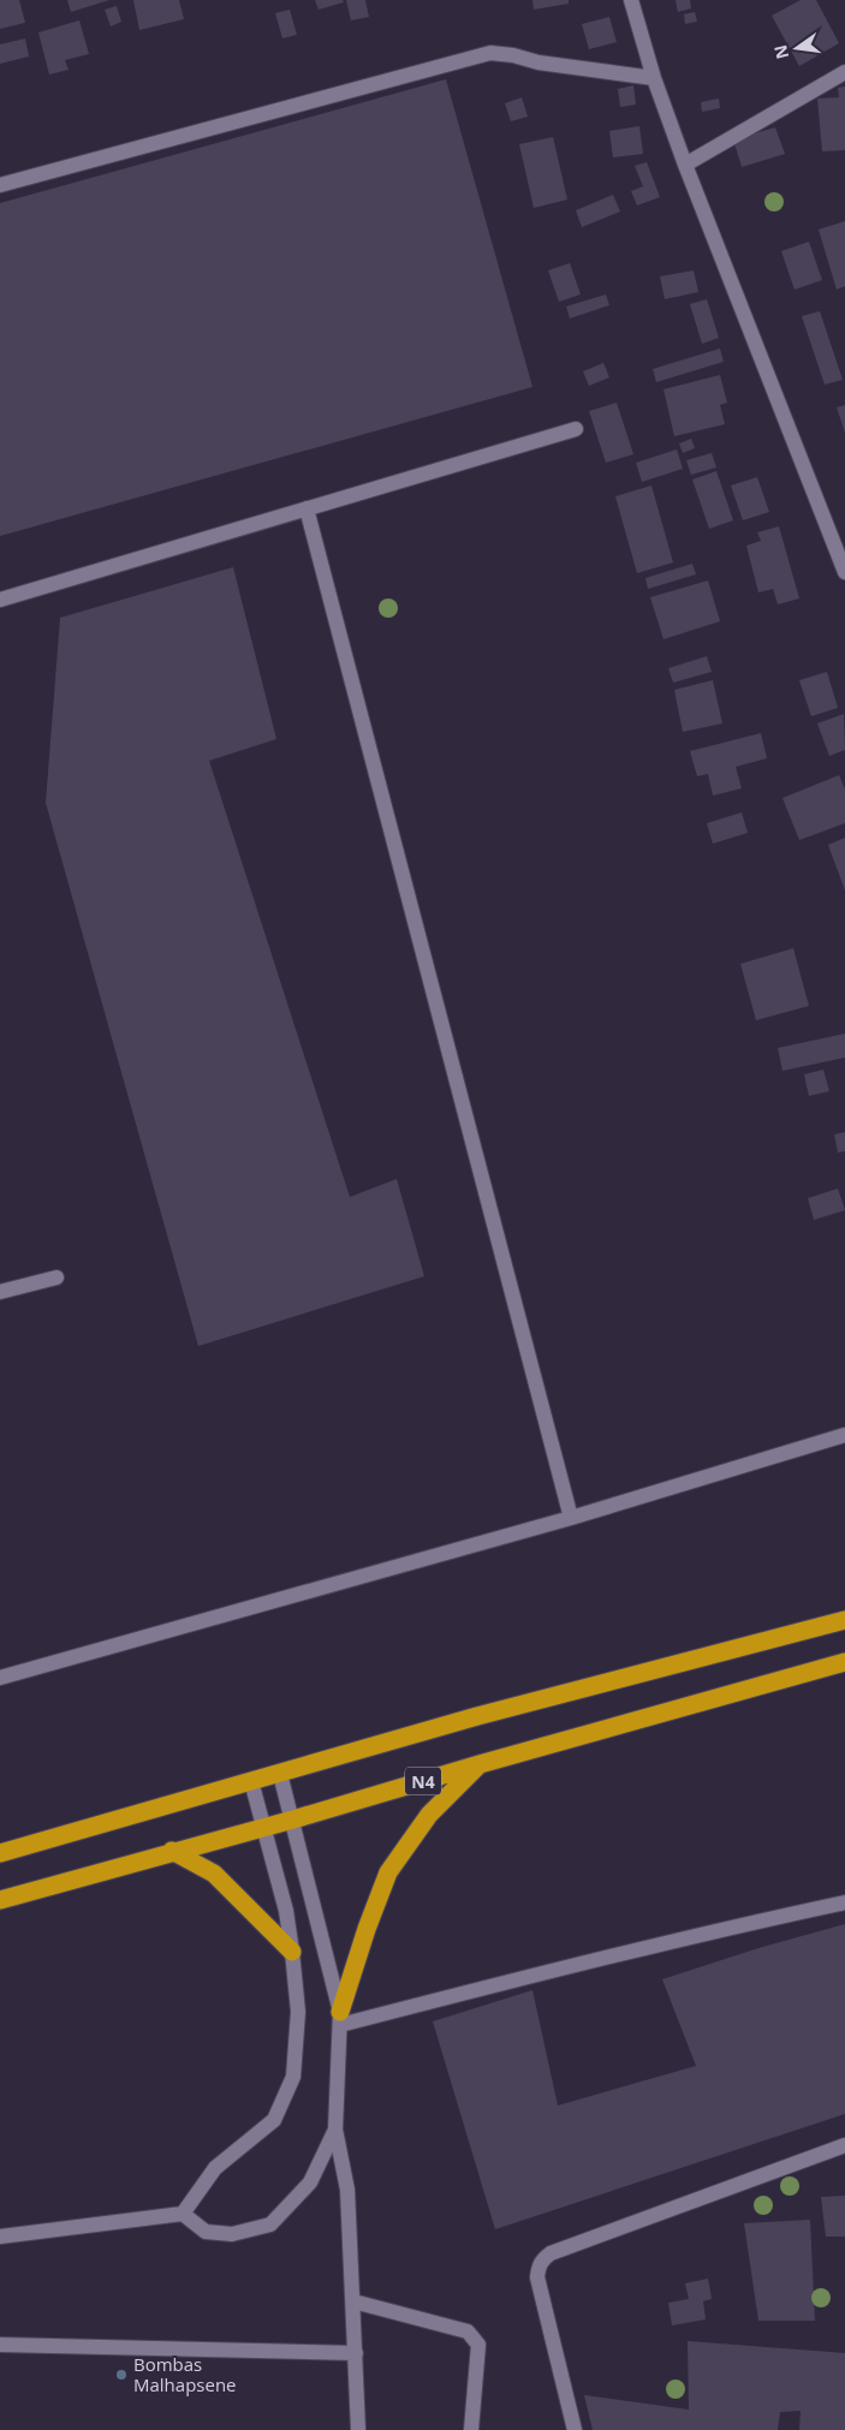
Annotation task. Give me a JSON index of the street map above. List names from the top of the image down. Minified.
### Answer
{"streets":{"highway":["N4"]},"places":["Bombas Malhapsene"],"north":"left"}
